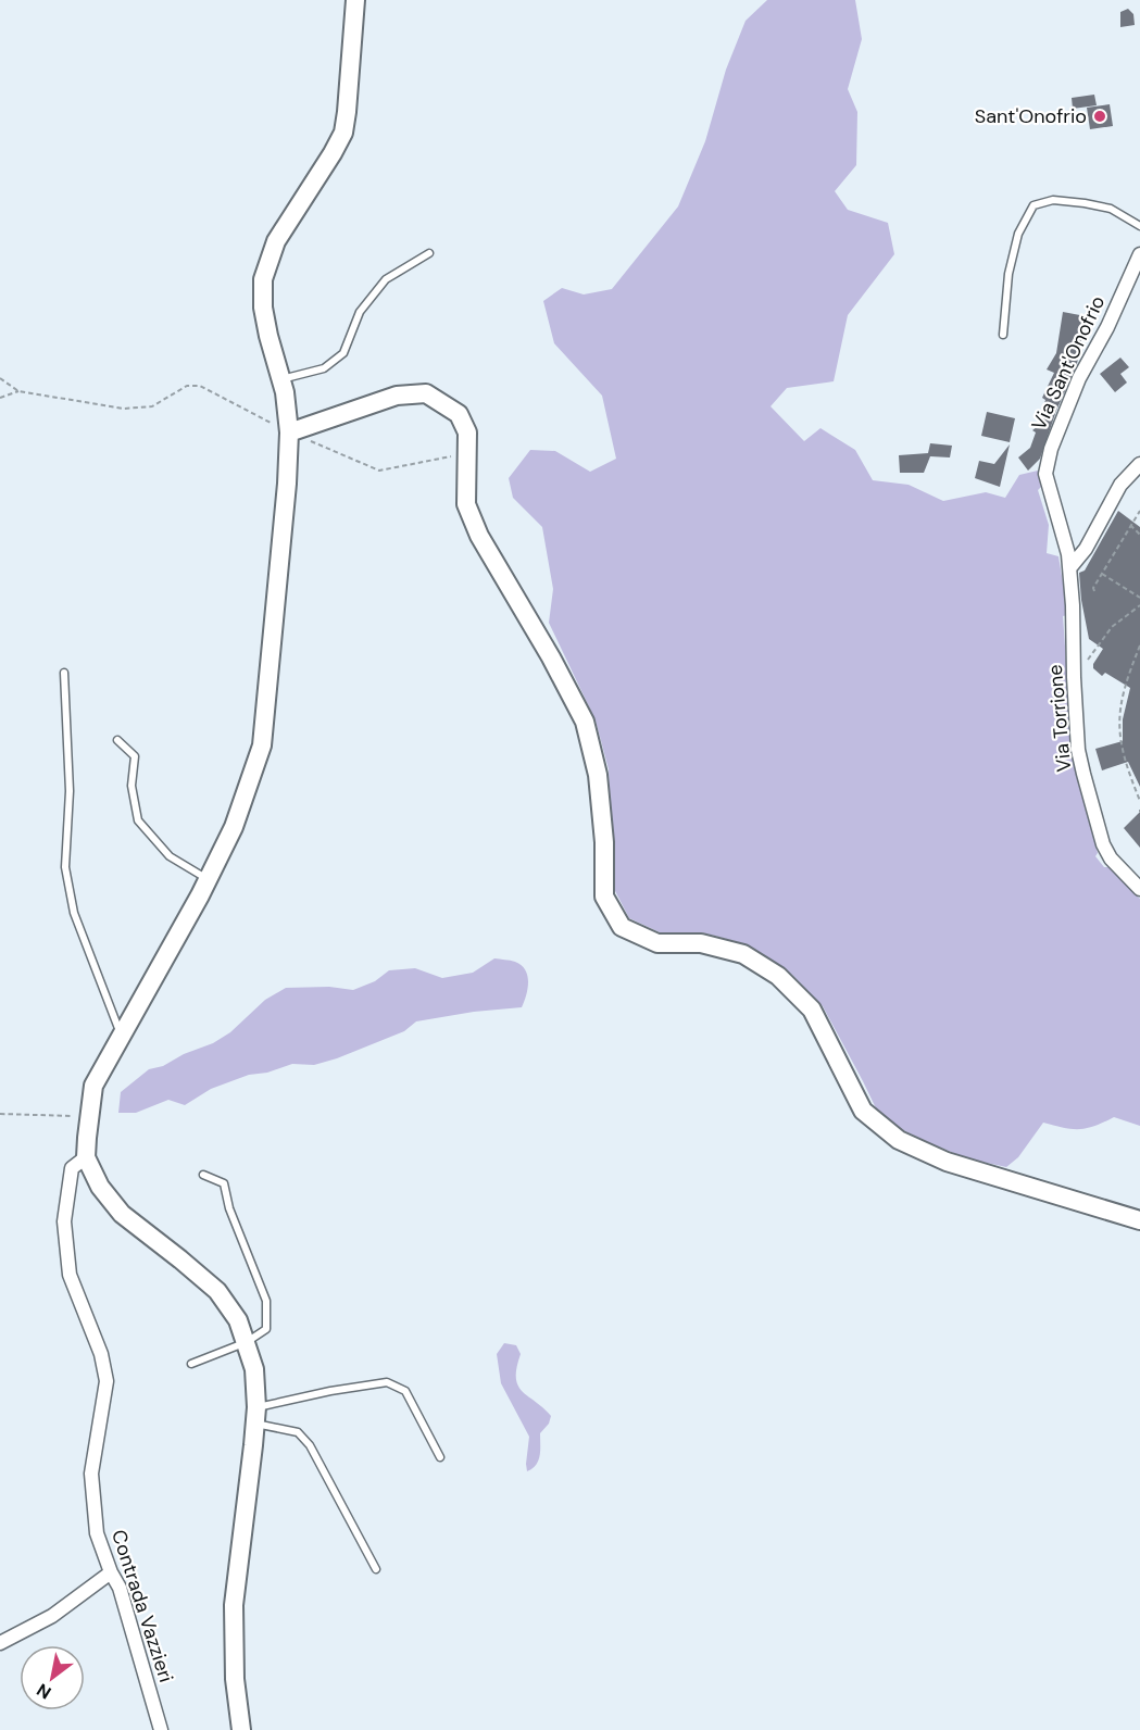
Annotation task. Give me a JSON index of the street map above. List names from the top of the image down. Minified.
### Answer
{"streets":{"street":["Via Sant'Onofrio","Via Torrione","Contrada Vazzieri"]},"crossings":[["Via Sant'Onofrio","Via Torrione"]],"places":["Sant'Onofrio"],"north":"bottom left"}
